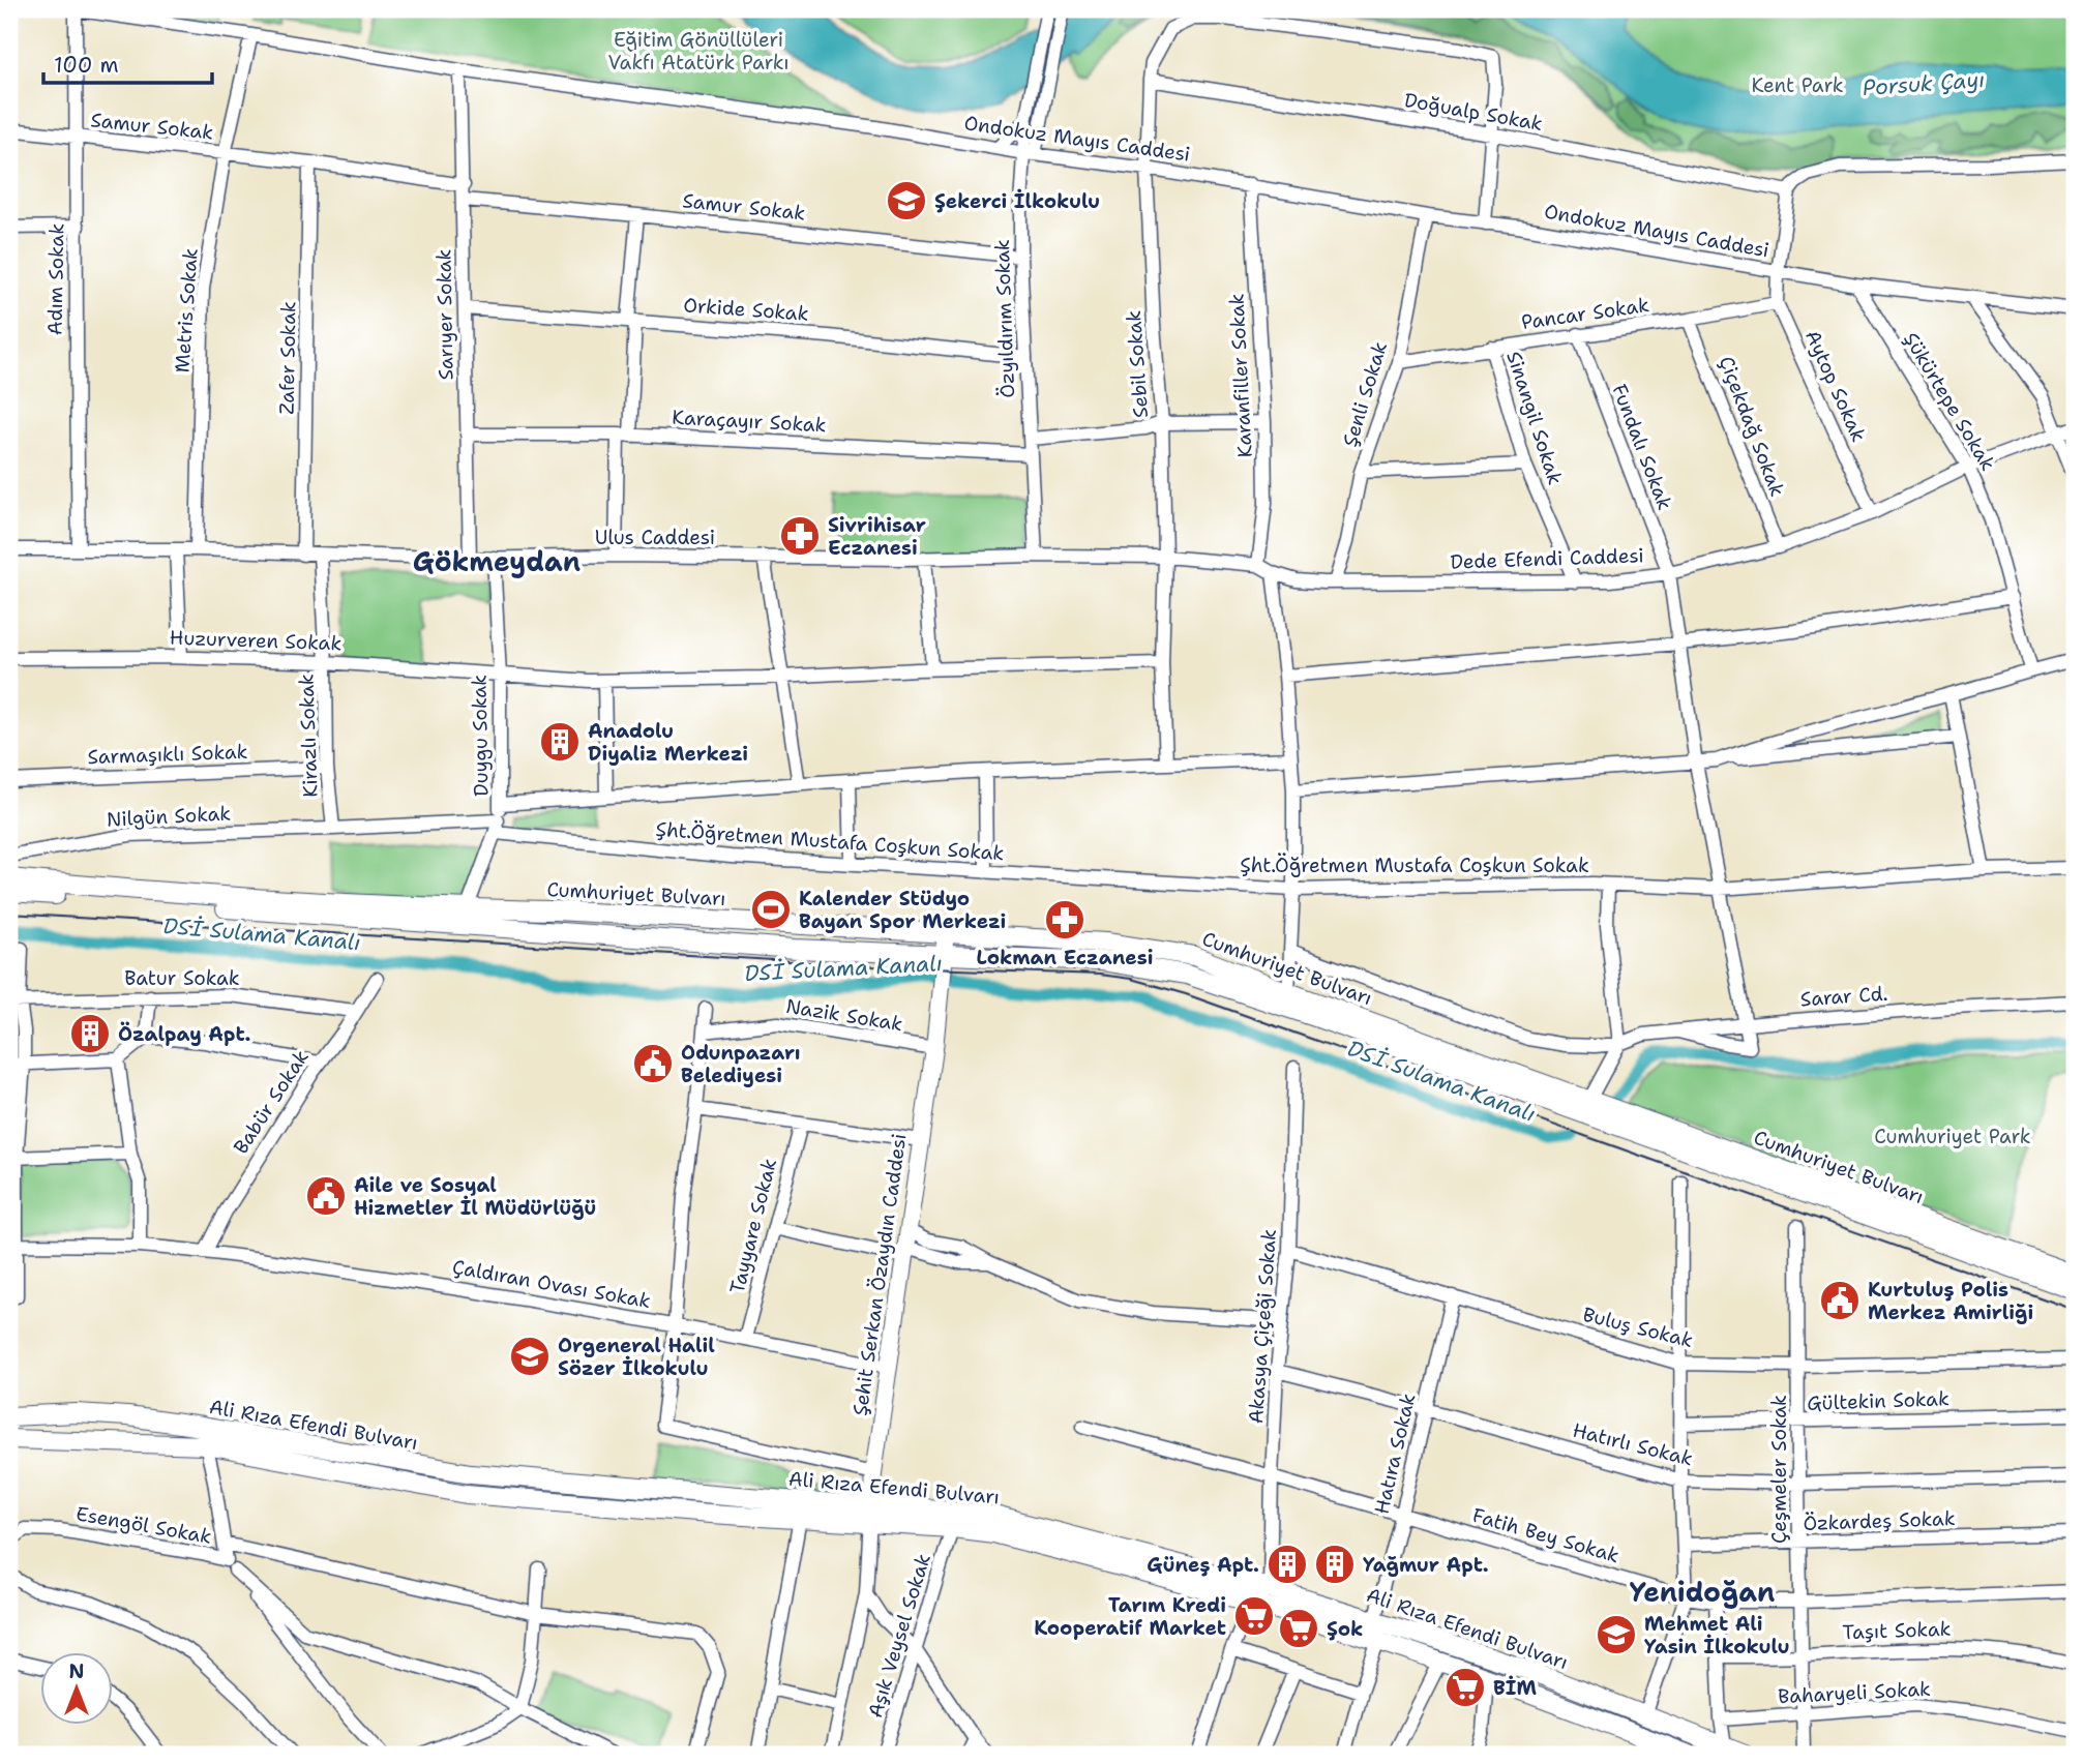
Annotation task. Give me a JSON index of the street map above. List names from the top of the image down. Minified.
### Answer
{"streets":{"main road":["Cumhuriyet Bulvarı","Şehit Serkan Özaydın Caddesi","Ali Rıza Efendi Bulvarı"],"street":["Doğualp Sokak","Samur Sokak","Ondokuz Mayıs Caddesi","Adım Sokak","Orkide Sokak","Metris Sokak","Pancar Sokak","Sarıyer Sokak","Özyıldırım Sokak","Zafer Sokak","Sebil Sokak","Karanfiller Sokak","Aytop Sokak","Şenli Sokak","Şükürtepe Sokak","Sinangil Sokak","Karaçayır Sokak","Çiçekdağ Sokak","Fundalı Sokak","Ulus Caddesi","Dede Efendi Caddesi","Huzurveren Sokak","Kirazlı Sokak","Duygu Sokak","Sarmaşıklı Sokak","Nilgün Sokak","Şht.Öğretmen Mustafa Coşkun Sokak","Batur Sokak","Sarar Cd.","Nazik Sokak","Babür Sokak","Tayyare Sokak","Çaldıran Ovası Sokak","Akasya Çiçeği Sokak","Buluş Sokak","Gültekin Sokak","Hatırlı Sokak","Hatıra Sokak","Çeşmeler Sokak","Özkardeş Sokak","Esengöl Sokak","Fatih Bey Sokak","Taşıt Sokak","Aşık Veysel Sokak","Baharyeli Sokak"]},"crossings":[["Doğualp Sokak","Sebil Sokak"],["Samur Sokak","Adım Sokak"],["Samur Sokak","Metris Sokak"],["Samur Sokak","Sarıyer Sokak"],["Samur Sokak","Özyıldırım Sokak"],["Samur Sokak","Zafer Sokak"],["Ondokuz Mayıs Caddesi","Adım Sokak"],["Ondokuz Mayıs Caddesi","Metris Sokak"],["Ondokuz Mayıs Caddesi","Sarıyer Sokak"],["Ondokuz Mayıs Caddesi","Özyıldırım Sokak"],["Ondokuz Mayıs Caddesi","Sebil Sokak"],["Ondokuz Mayıs Caddesi","Karanfiller Sokak"],["Ondokuz Mayıs Caddesi","Aytop Sokak"],["Ondokuz Mayıs Caddesi","Şenli Sokak"],["Ondokuz Mayıs Caddesi","Şükürtepe Sokak"],["Adım Sokak","Ulus Caddesi"],["Orkide Sokak","Sarıyer Sokak"],["Orkide Sokak","Özyıldırım Sokak"],["Metris Sokak","Ulus Caddesi"],["Pancar Sokak","Aytop Sokak"],["Pancar Sokak","Şenli Sokak"],["Pancar Sokak","Sinangil Sokak"],["Pancar Sokak","Çiçekdağ Sokak"],["Pancar Sokak","Fundalı Sokak"],["Sarıyer Sokak","Karaçayır Sokak"],["Sarıyer Sokak","Ulus Caddesi"],["Özyıldırım Sokak","Karaçayır Sokak"],["Özyıldırım Sokak","Ulus Caddesi"],["Zafer Sokak","Ulus Caddesi"],["Sebil Sokak","Ulus Caddesi"],["Sebil Sokak","Huzurveren Sokak"],["Karanfiller Sokak","Ulus Caddesi"],["Karanfiller Sokak","Dede Efendi Caddesi"],["Aytop Sokak","Dede Efendi Caddesi"],["Şenli Sokak","Dede Efendi Caddesi"],["Şükürtepe Sokak","Dede Efendi Caddesi"],["Sinangil Sokak","Dede Efendi Caddesi"],["Çiçekdağ Sokak","Dede Efendi Caddesi"],["Fundalı Sokak","Dede Efendi Caddesi"],["Fundalı Sokak","Şht.Öğretmen Mustafa Coşkun Sokak"],["Fundalı Sokak","Sarar Cd."],["Ulus Caddesi","Dede Efendi Caddesi"],["Ulus Caddesi","Kirazlı Sokak"],["Ulus Caddesi","Duygu Sokak"],["Huzurveren Sokak","Kirazlı Sokak"],["Huzurveren Sokak","Duygu Sokak"],["Kirazlı Sokak","Sarmaşıklı Sokak"],["Kirazlı Sokak","Nilgün Sokak"],["Kirazlı Sokak","Şht.Öğretmen Mustafa Coşkun Sokak"],["Duygu Sokak","Şht.Öğretmen Mustafa Coşkun Sokak"],["Duygu Sokak","Cumhuriyet Bulvarı"],["Nilgün Sokak","Şht.Öğretmen Mustafa Coşkun Sokak"],["Cumhuriyet Bulvarı","Şehit Serkan Özaydın Caddesi"],["Batur Sokak","Babür Sokak"],["Nazik Sokak","Şehit Serkan Özaydın Caddesi"],["Babür Sokak","Çaldıran Ovası Sokak"],["Tayyare Sokak","Çaldıran Ovası Sokak"],["Şehit Serkan Özaydın Caddesi","Çaldıran Ovası Sokak"],["Şehit Serkan Özaydın Caddesi","Ali Rıza Efendi Bulvarı"],["Akasya Çiçeği Sokak","Buluş Sokak"],["Akasya Çiçeği Sokak","Ali Rıza Efendi Bulvarı"],["Akasya Çiçeği Sokak","Hatırlı Sokak"],["Akasya Çiçeği Sokak","Fatih Bey Sokak"],["Buluş Sokak","Hatıra Sokak"],["Buluş Sokak","Çeşmeler Sokak"],["Gültekin Sokak","Çeşmeler Sokak"],["Ali Rıza Efendi Bulvarı","Hatıra Sokak"],["Ali Rıza Efendi Bulvarı","Esengöl Sokak"],["Ali Rıza Efendi Bulvarı","Aşık Veysel Sokak"],["Hatırlı Sokak","Hatıra Sokak"],["Hatırlı Sokak","Çeşmeler Sokak"],["Hatıra Sokak","Fatih Bey Sokak"],["Çeşmeler Sokak","Özkardeş Sokak"],["Çeşmeler Sokak","Fatih Bey Sokak"],["Çeşmeler Sokak","Taşıt Sokak"],["Çeşmeler Sokak","Baharyeli Sokak"]],"districts":["Gökmeydan","Yenidoğan"],"water":["Porsuk Çayı","DSİ Sulama Kanalı"],"parks":["Eğitim Gönüllüleri Vakfı Atatürk Parkı","Kent Park","Cumhuriyet Park"],"places":{"school or university":["Şekerci İlkokulu","Orgeneral Halil Sözer İlkokulu","Mehmet Ali Yasin İlkokulu"],"pharmacy":["Sivrihisar Eczanesi","Lokman Eczanesi"],"building":["Anadolu Diyaliz Merkezi","Özalpay Apt.","Güneş Apt.","Yağmur Apt."],"sports":["Kalender Stüdyo Bayan Spor Merkezi"],"public building":["Odunpazarı Belediyesi","Aile ve Sosyal Hizmetler İl Müdürlüğü","Kurtuluş Polis Merkez Amirliği"],"supermarket":["Tarım Kredi Kooperatif Market","Şok","BİM"]},"scale_bar":"100 m","north":"top"}
